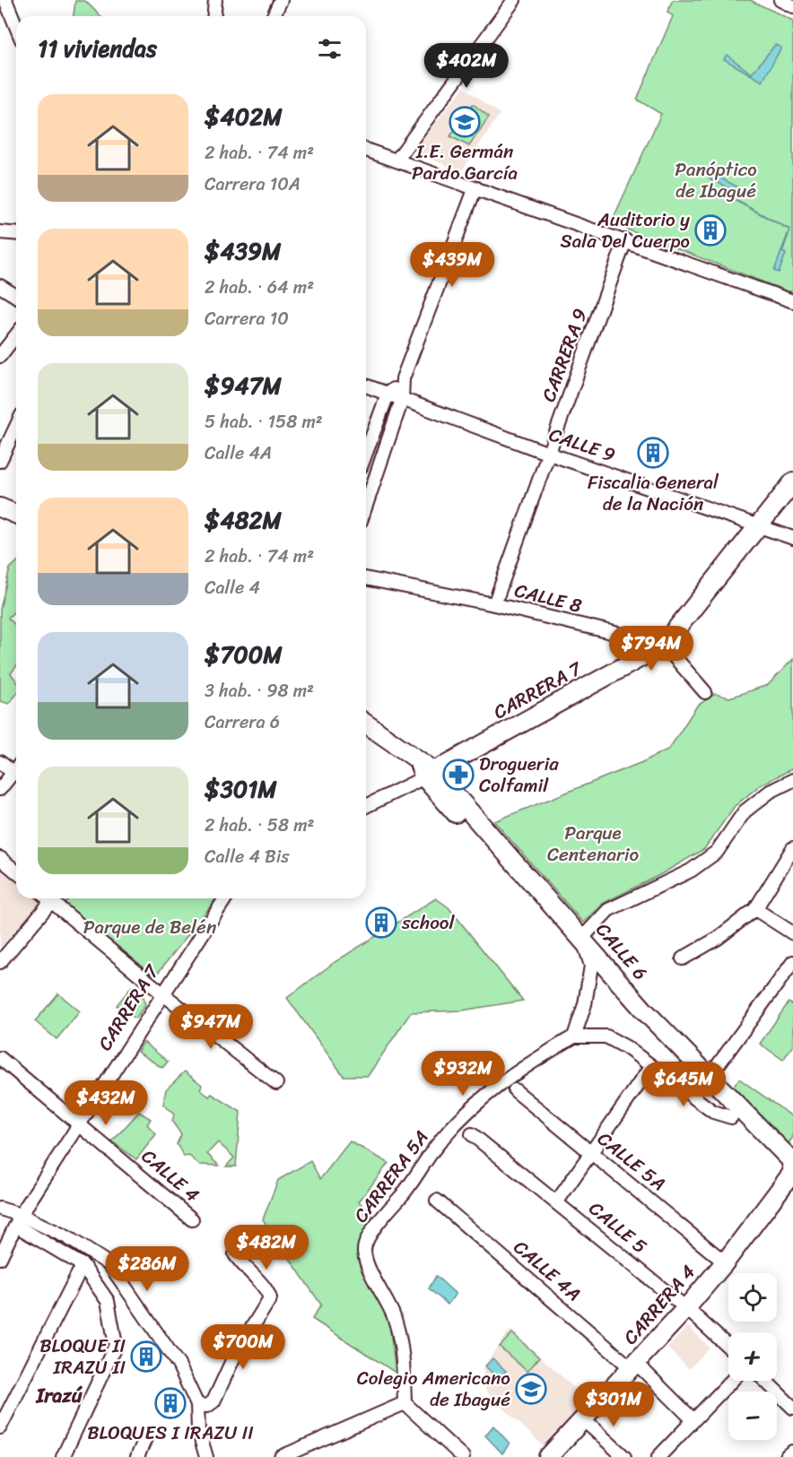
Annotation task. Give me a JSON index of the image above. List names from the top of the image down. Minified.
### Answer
{"streets":{"street":["CARRERA 9","CALLE 9","CALLE 8","CARRERA 7","CALLE 6","CALLE 5A","CALLE 4","CARRERA 5A","CALLE 5","CALLE 4A","CARRERA 4"]},"crossings":[["CARRERA 9","CALLE 9"],["CARRERA 9","CALLE 8"],["CALLE 9","CARRERA 7"],["CALLE 8","CARRERA 7"],["CARRERA 7","CALLE 6"],["CARRERA 7","CALLE 4"],["CALLE 6","CARRERA 5A"],["CALLE 6","CARRERA 4"],["CALLE 5A","CARRERA 4"],["CALLE 5","CARRERA 4"],["CALLE 4A","CARRERA 4"]],"districts":["Irazú"],"parks":["Panóptico de Ibagué","Parque Centenario","Parque de Belén"],"places":{"school or university":["I.E. Germán Pardo García","Colegio Americano de Ibagué"],"building":["Auditorio y Sala Del Cuerpo","Fiscalia General de la Nación","school","BLOQUE II IRAZU II","BLOQUES I IRAZU II"],"pharmacy":["Drogueria Colfamil"]},"page":{"heading":"11 viviendas","price":["$402M","$439M","$794M","$947M","$932M","$645M","$432M","$482M","$286M","$700M","$301M"],"list":[{"name":"$402M","note":"2 hab. · 74 m² · Carrera 10A"},{"name":"$439M","note":"2 hab. · 64 m² · Carrera 10"},{"name":"$947M","note":"5 hab. · 158 m² · Calle 4A"},{"name":"$482M","note":"2 hab. · 74 m² · Calle 4"},{"name":"$700M","note":"3 hab. · 98 m² · Carrera 6"},{"name":"$301M","note":"2 hab. · 58 m² · Calle 4 Bis"}],"map_buttons":["+","−"]}}
